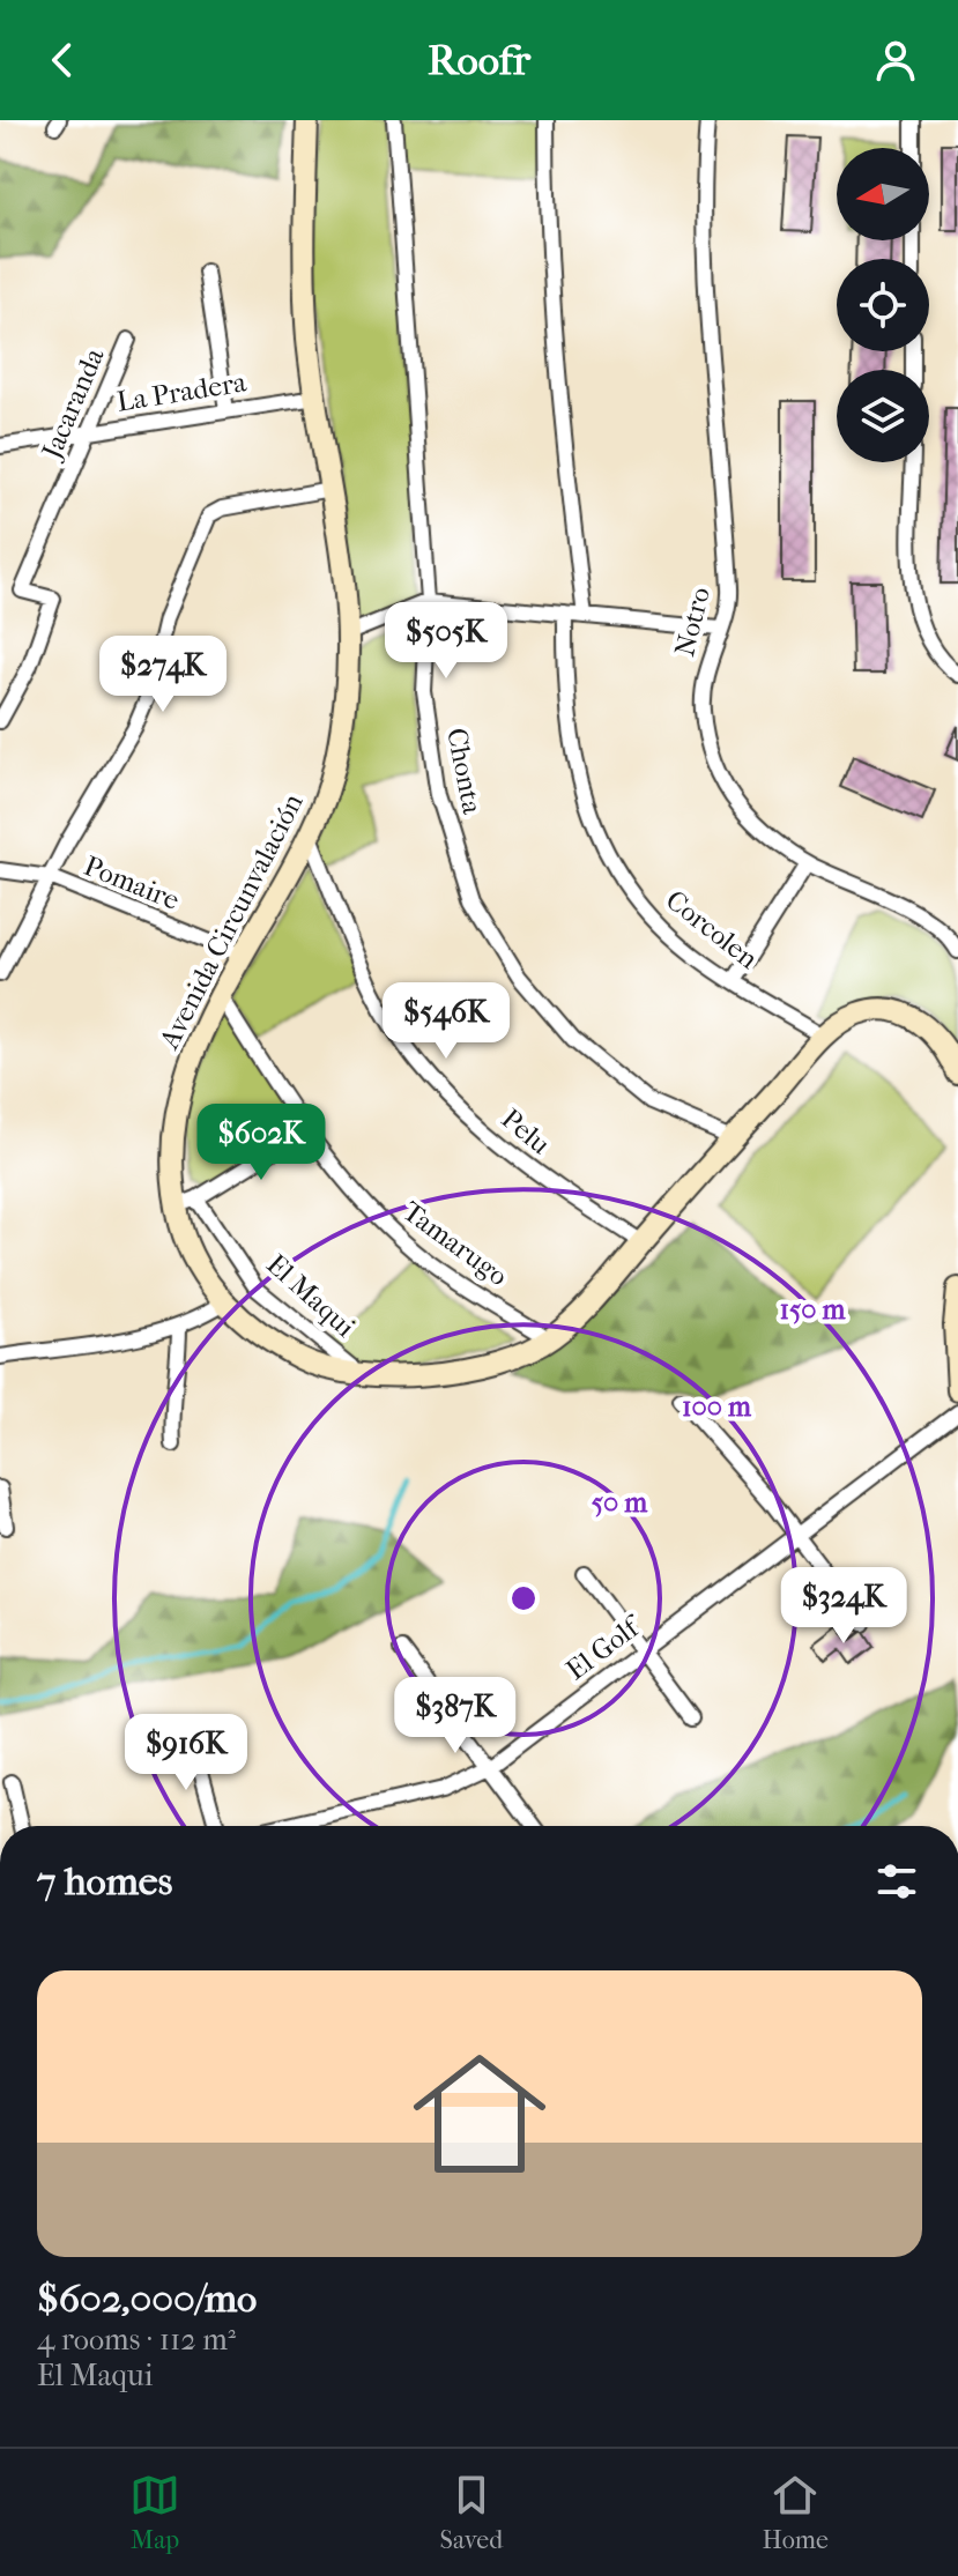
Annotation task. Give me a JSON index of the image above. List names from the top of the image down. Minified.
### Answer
{"streets":{"street":["La Pradera","Jacaranda","Notro","Chonta","Pomaire","Avenida Circunvalación","Corcolen","Pelu","Tamarugo","El Maqui","El Golf"]},"crossings":[["La Pradera","Jacaranda"],["La Pradera","Avenida Circunvalación"],["Chonta","Avenida Circunvalación"],["Pomaire","Avenida Circunvalación"],["Avenida Circunvalación","Corcolen"],["Avenida Circunvalación","Pelu"],["Avenida Circunvalación","Tamarugo"],["Avenida Circunvalación","El Maqui"]],"north":"left","page":{"header":"Roofr","price":["$505K","$274K","$546K","$602K","$324K","$387K","$916K"],"heading":"7 homes","list":[{"name":"$602,000/mo","note":"4 rooms · 112 m² · El Maqui"}],"tabs":["Map","Saved","Home"]},"rings":["150 m","100 m","50 m"]}
